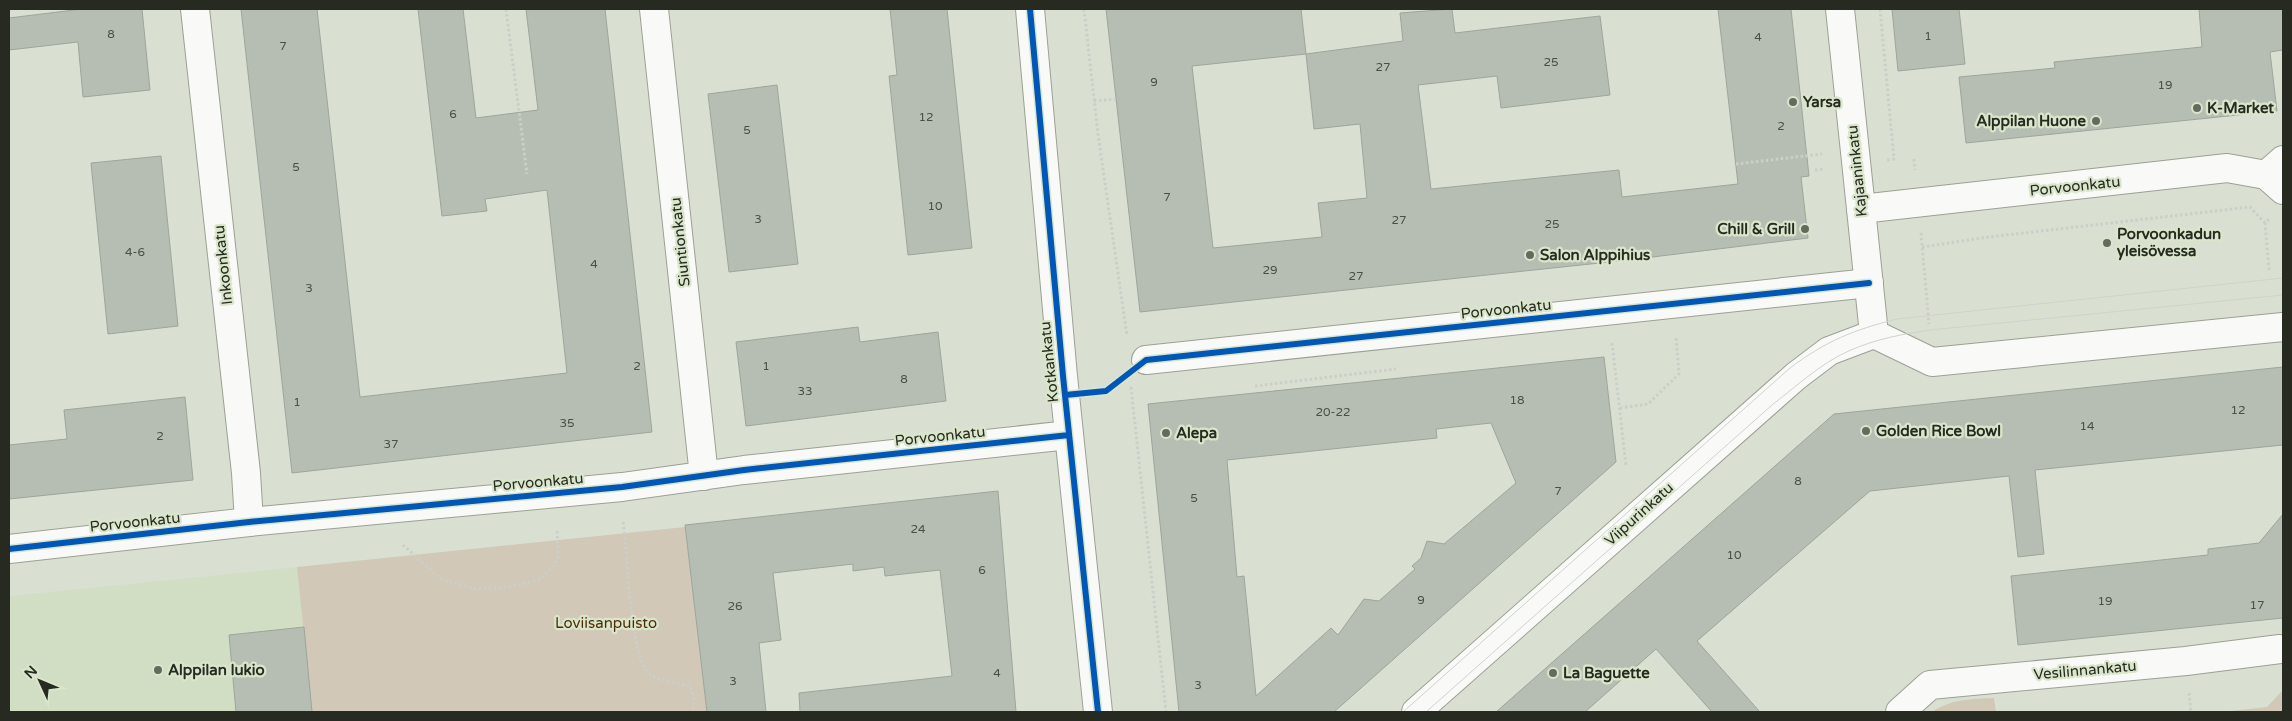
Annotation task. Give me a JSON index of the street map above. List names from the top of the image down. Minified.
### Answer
{"streets":{"street":["Kajaaninkatu","Porvoonkatu","Siuntionkatu","Inkoonkatu","Kotkankatu","Viipurinkatu","Vesilinnankatu"]},"crossings":[["Kajaaninkatu","Porvoonkatu"],["Kajaaninkatu","Viipurinkatu"],["Porvoonkatu","Siuntionkatu"],["Porvoonkatu","Inkoonkatu"],["Porvoonkatu","Kotkankatu"]],"parks":["Loviisanpuisto"],"places":["Yarsa","K-Market","Alppilan Huone","Chill & Grill","Porvoonkadun yleisövessa","Salon Alppihius","Golden Rice Bowl","Alepa","Alppilan lukio","La Baguette"],"house_numbers":["8","1","4","7","25","27","9","19","6","12","2","5","5","7","10","3","27","25","4-6","4","29","27","3","2","1","8","33","18","1","12","20-22","35","14","2","37","8","7","5","24","10","6","9","19","17","26","4","3","3"],"north":"top left"}
